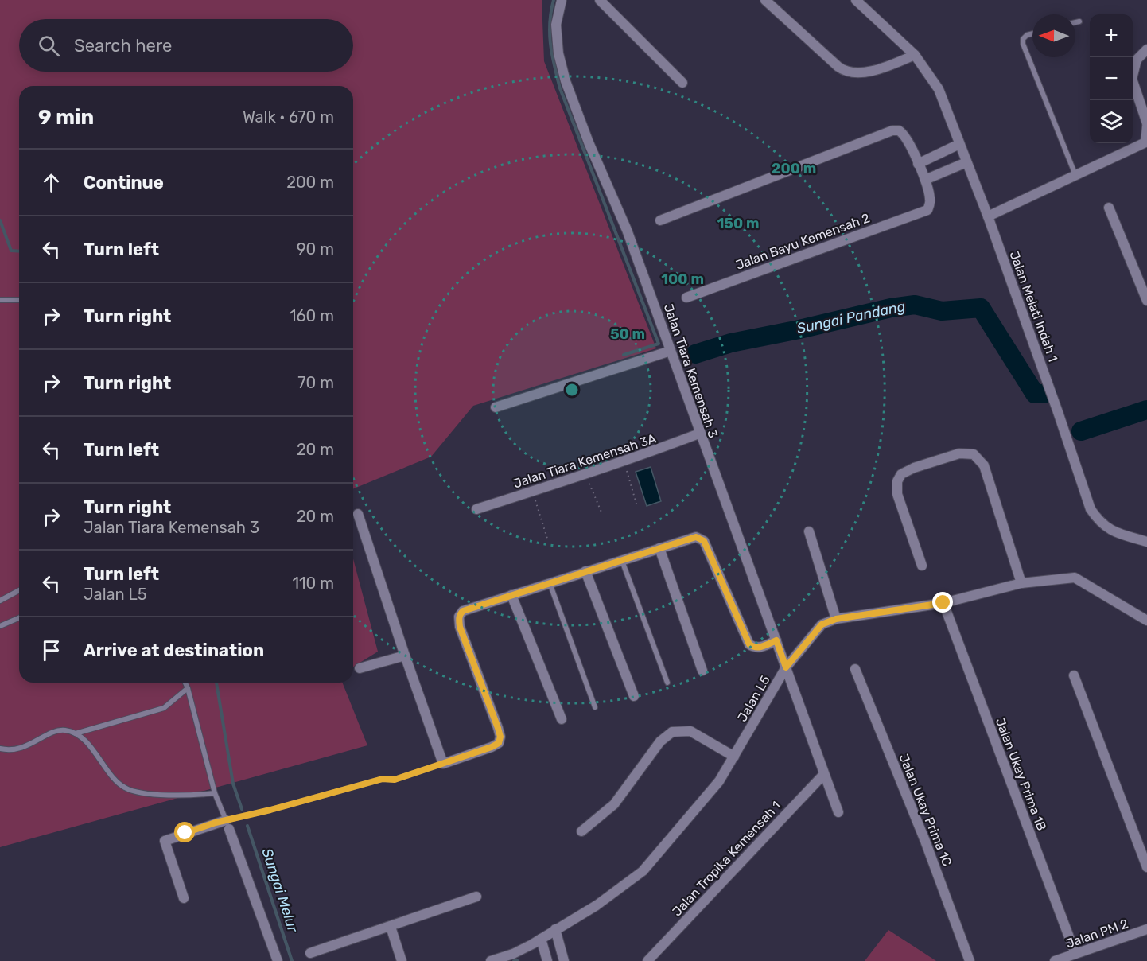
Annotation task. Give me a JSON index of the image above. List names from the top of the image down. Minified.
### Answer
{"streets":{"street":["Jalan Bayu Kemensah 2","Jalan Melati Indah 1","Jalan Tiara Kemensah 3","Jalan Tiara Kemensah 3A","Jalan L5","Jalan Ukay Prima 1B","Jalan Ukay Prima 1C","Jalan Tropika Kemensah 1","Jalan PM 2"]},"crossings":[["Jalan Tiara Kemensah 3","Jalan Tiara Kemensah 3A"],["Jalan Tiara Kemensah 3","Jalan L5"],["Jalan Tiara Kemensah 3","Jalan Tropika Kemensah 1"],["Jalan L5","Jalan Ukay Prima 1B"],["Jalan Ukay Prima 1B","Jalan PM 2"]],"water":["Sungai Pandang","Sungai Melur"],"north":"left","page":{"map_buttons":["+","−"],"search":"Search here","heading":["9 min","Walk · 670 m"],"list":[["Continue","200 m"],["Turn left","90 m"],["Turn right","160 m"],["Turn right","70 m"],["Turn left","20 m"],["Turn right","Jalan Tiara Kemensah 3","20 m"],["Turn left","Jalan L5","110 m"],"Arrive at destination"]},"rings":["200 m","150 m","100 m","50 m"]}
